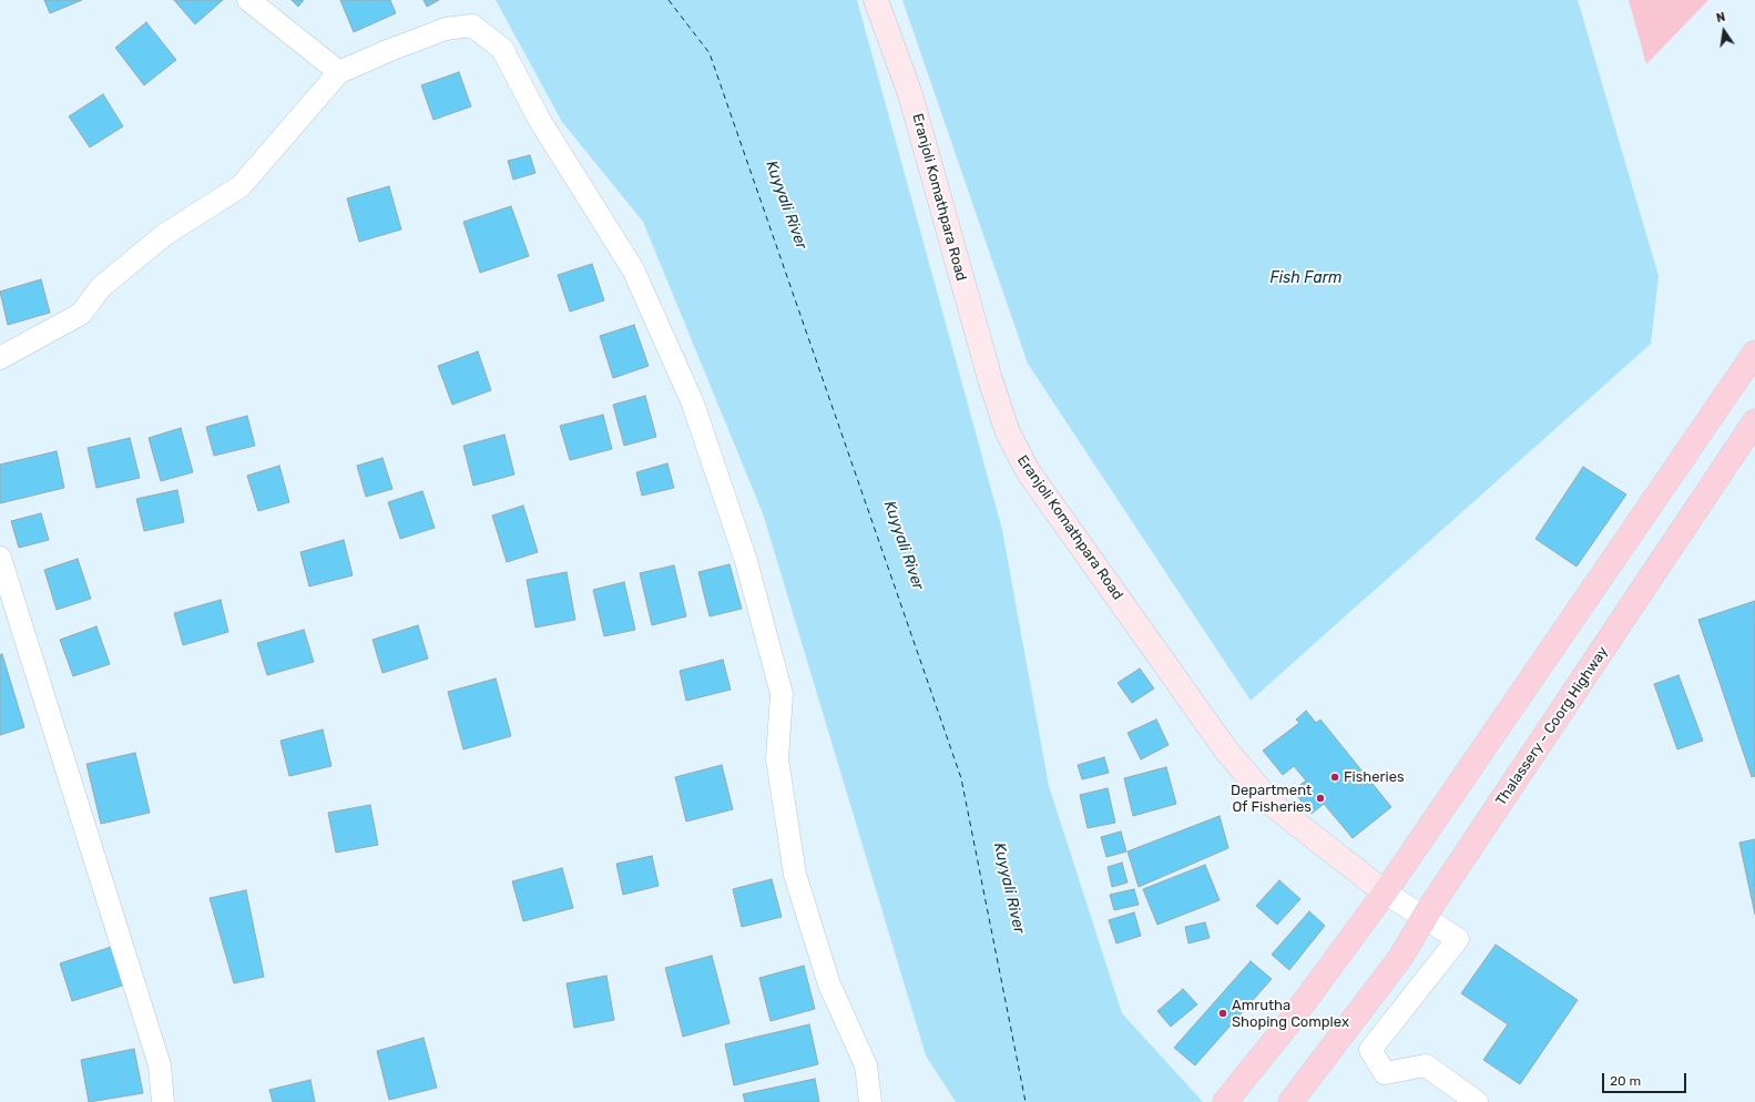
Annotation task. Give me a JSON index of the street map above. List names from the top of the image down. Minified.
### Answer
{"streets":{"main road":["Eranjoli Komathpara Road","Thalassery - Coorg Highway"]},"water":["Kuyyali River","Fish Farm"],"places":["Fisheries","Department Of Fisheries","Amrutha Shoping Complex"],"scale_bar":"20 m","north":"top"}
